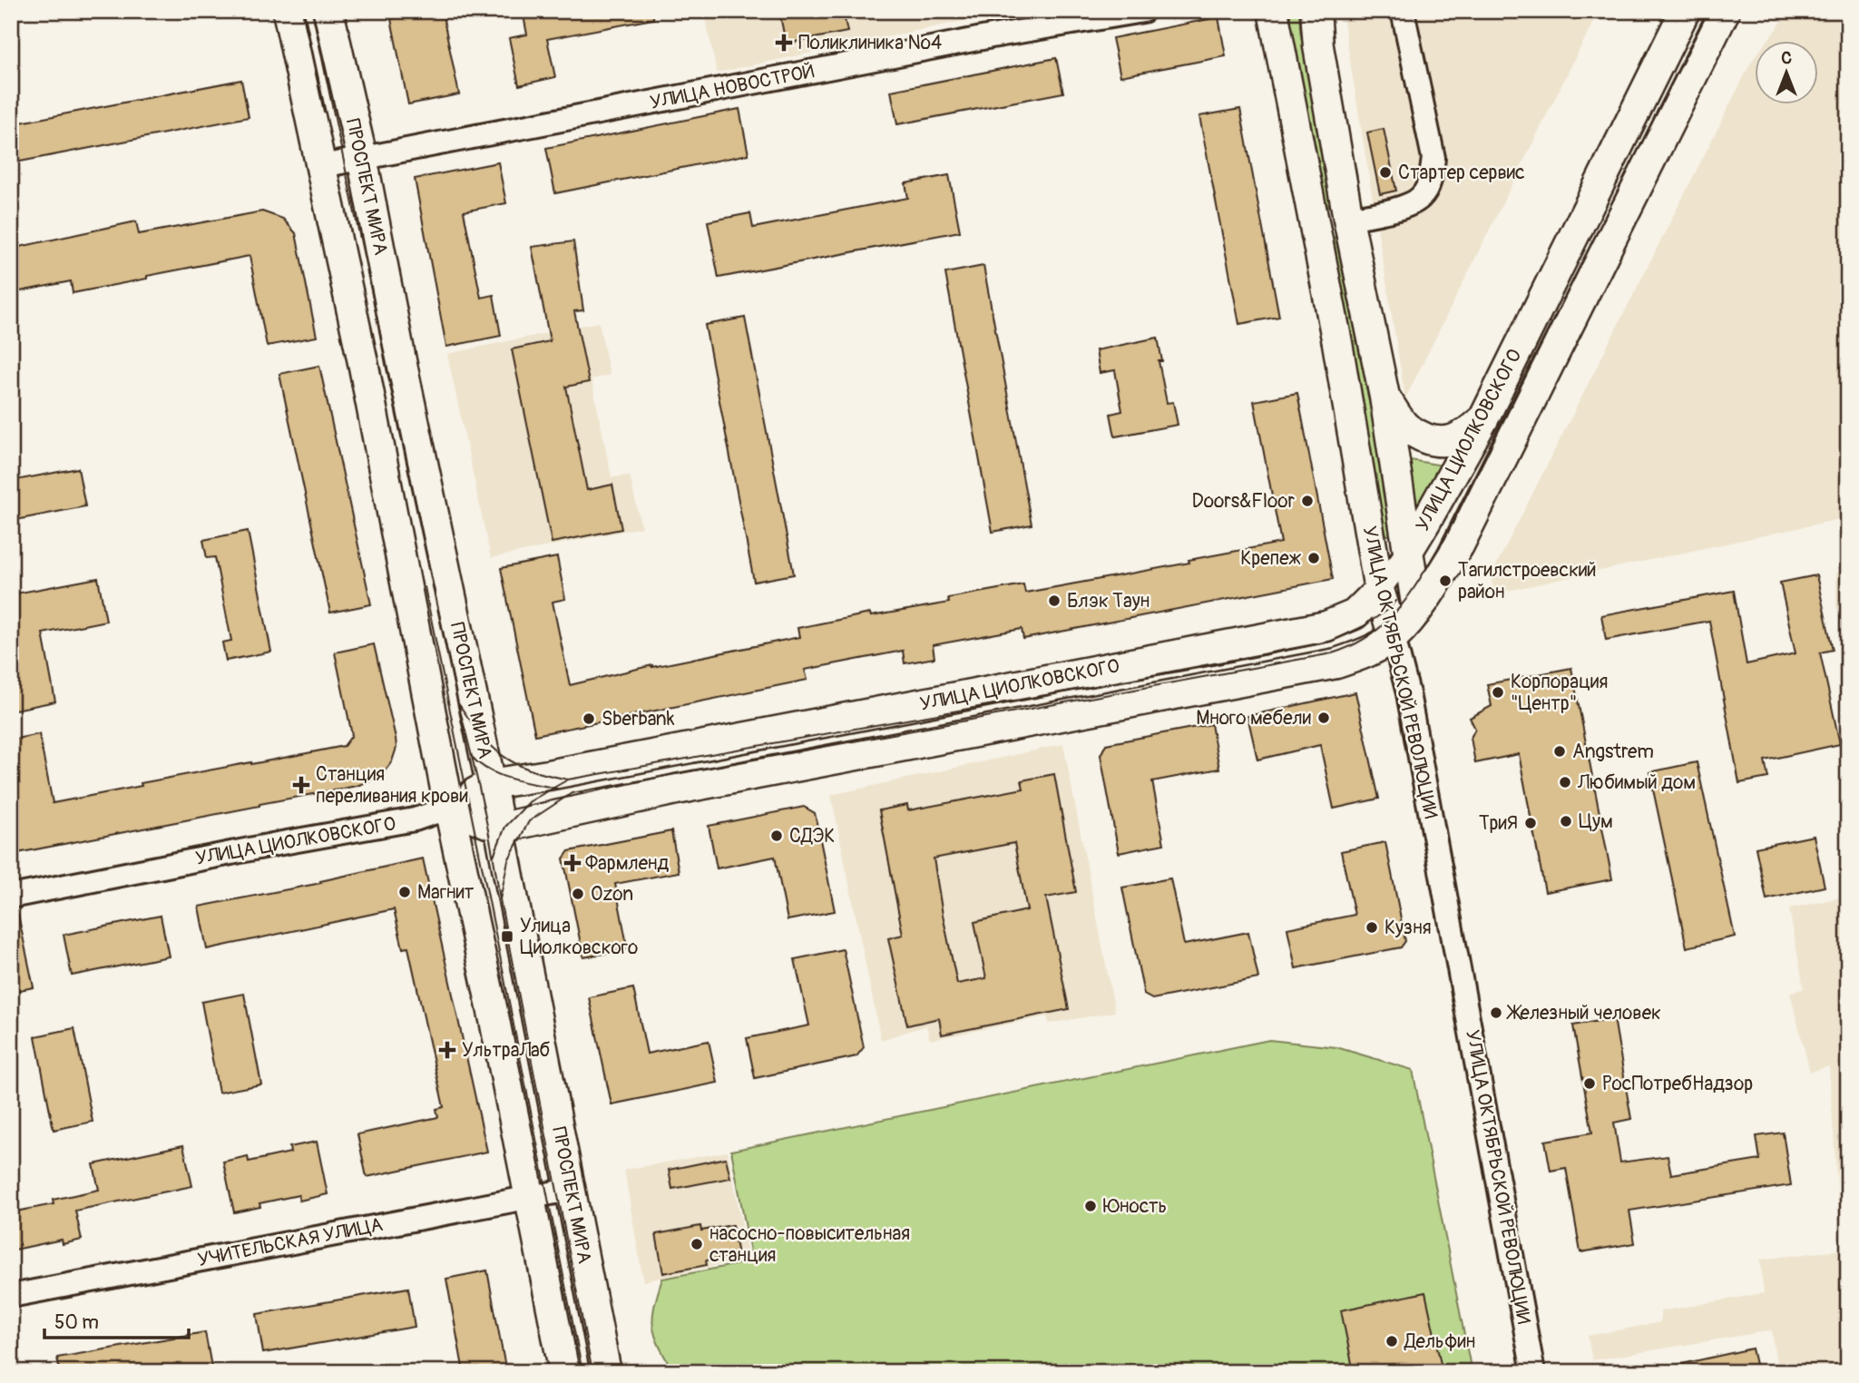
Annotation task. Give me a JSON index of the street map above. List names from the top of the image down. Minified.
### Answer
{"streets":{"main road":["ПРОСПЕКТ МИРА","УЛИЦА ЦИОЛКОВСКОГО","УЛИЦА ОКТЯБРЬСКОЙ РЕВОЛЮЦИИ"],"street":["УЛИЦА НОВОСТРОЙ","УЧИТЕЛЬСКАЯ УЛИЦА"]},"crossings":[["УЛИЦА НОВОСТРОЙ","ПРОСПЕКТ МИРА"],["ПРОСПЕКТ МИРА","УЛИЦА ЦИОЛКОВСКОГО"],["ПРОСПЕКТ МИРА","УЧИТЕЛЬСКАЯ УЛИЦА"],["УЛИЦА ЦИОЛКОВСКОГО","УЛИЦА ОКТЯБРЬСКОЙ РЕВОЛЮЦИИ"]],"places":{"health":["Поликлиника №4","Станция переливания крови","Фармленд","УльтраЛаб"],"other":["Стартер сервис","Doors&Floor","Крепеж","Тагилстроевский район","Блэк Таун","Корпорация \"Центр\"","Много мебели","Sberbank","Angstrem","Любимый дом","Цум","ТриЯ","СДЭК","Магнит","Ozon","Кузня","Железный человек","РосПотребНадзор","Юность","насосно-повысительная станция","Дельфин"],"transit":["Улица Циолковского"]},"scale_bar":"50 m","north":"top"}
